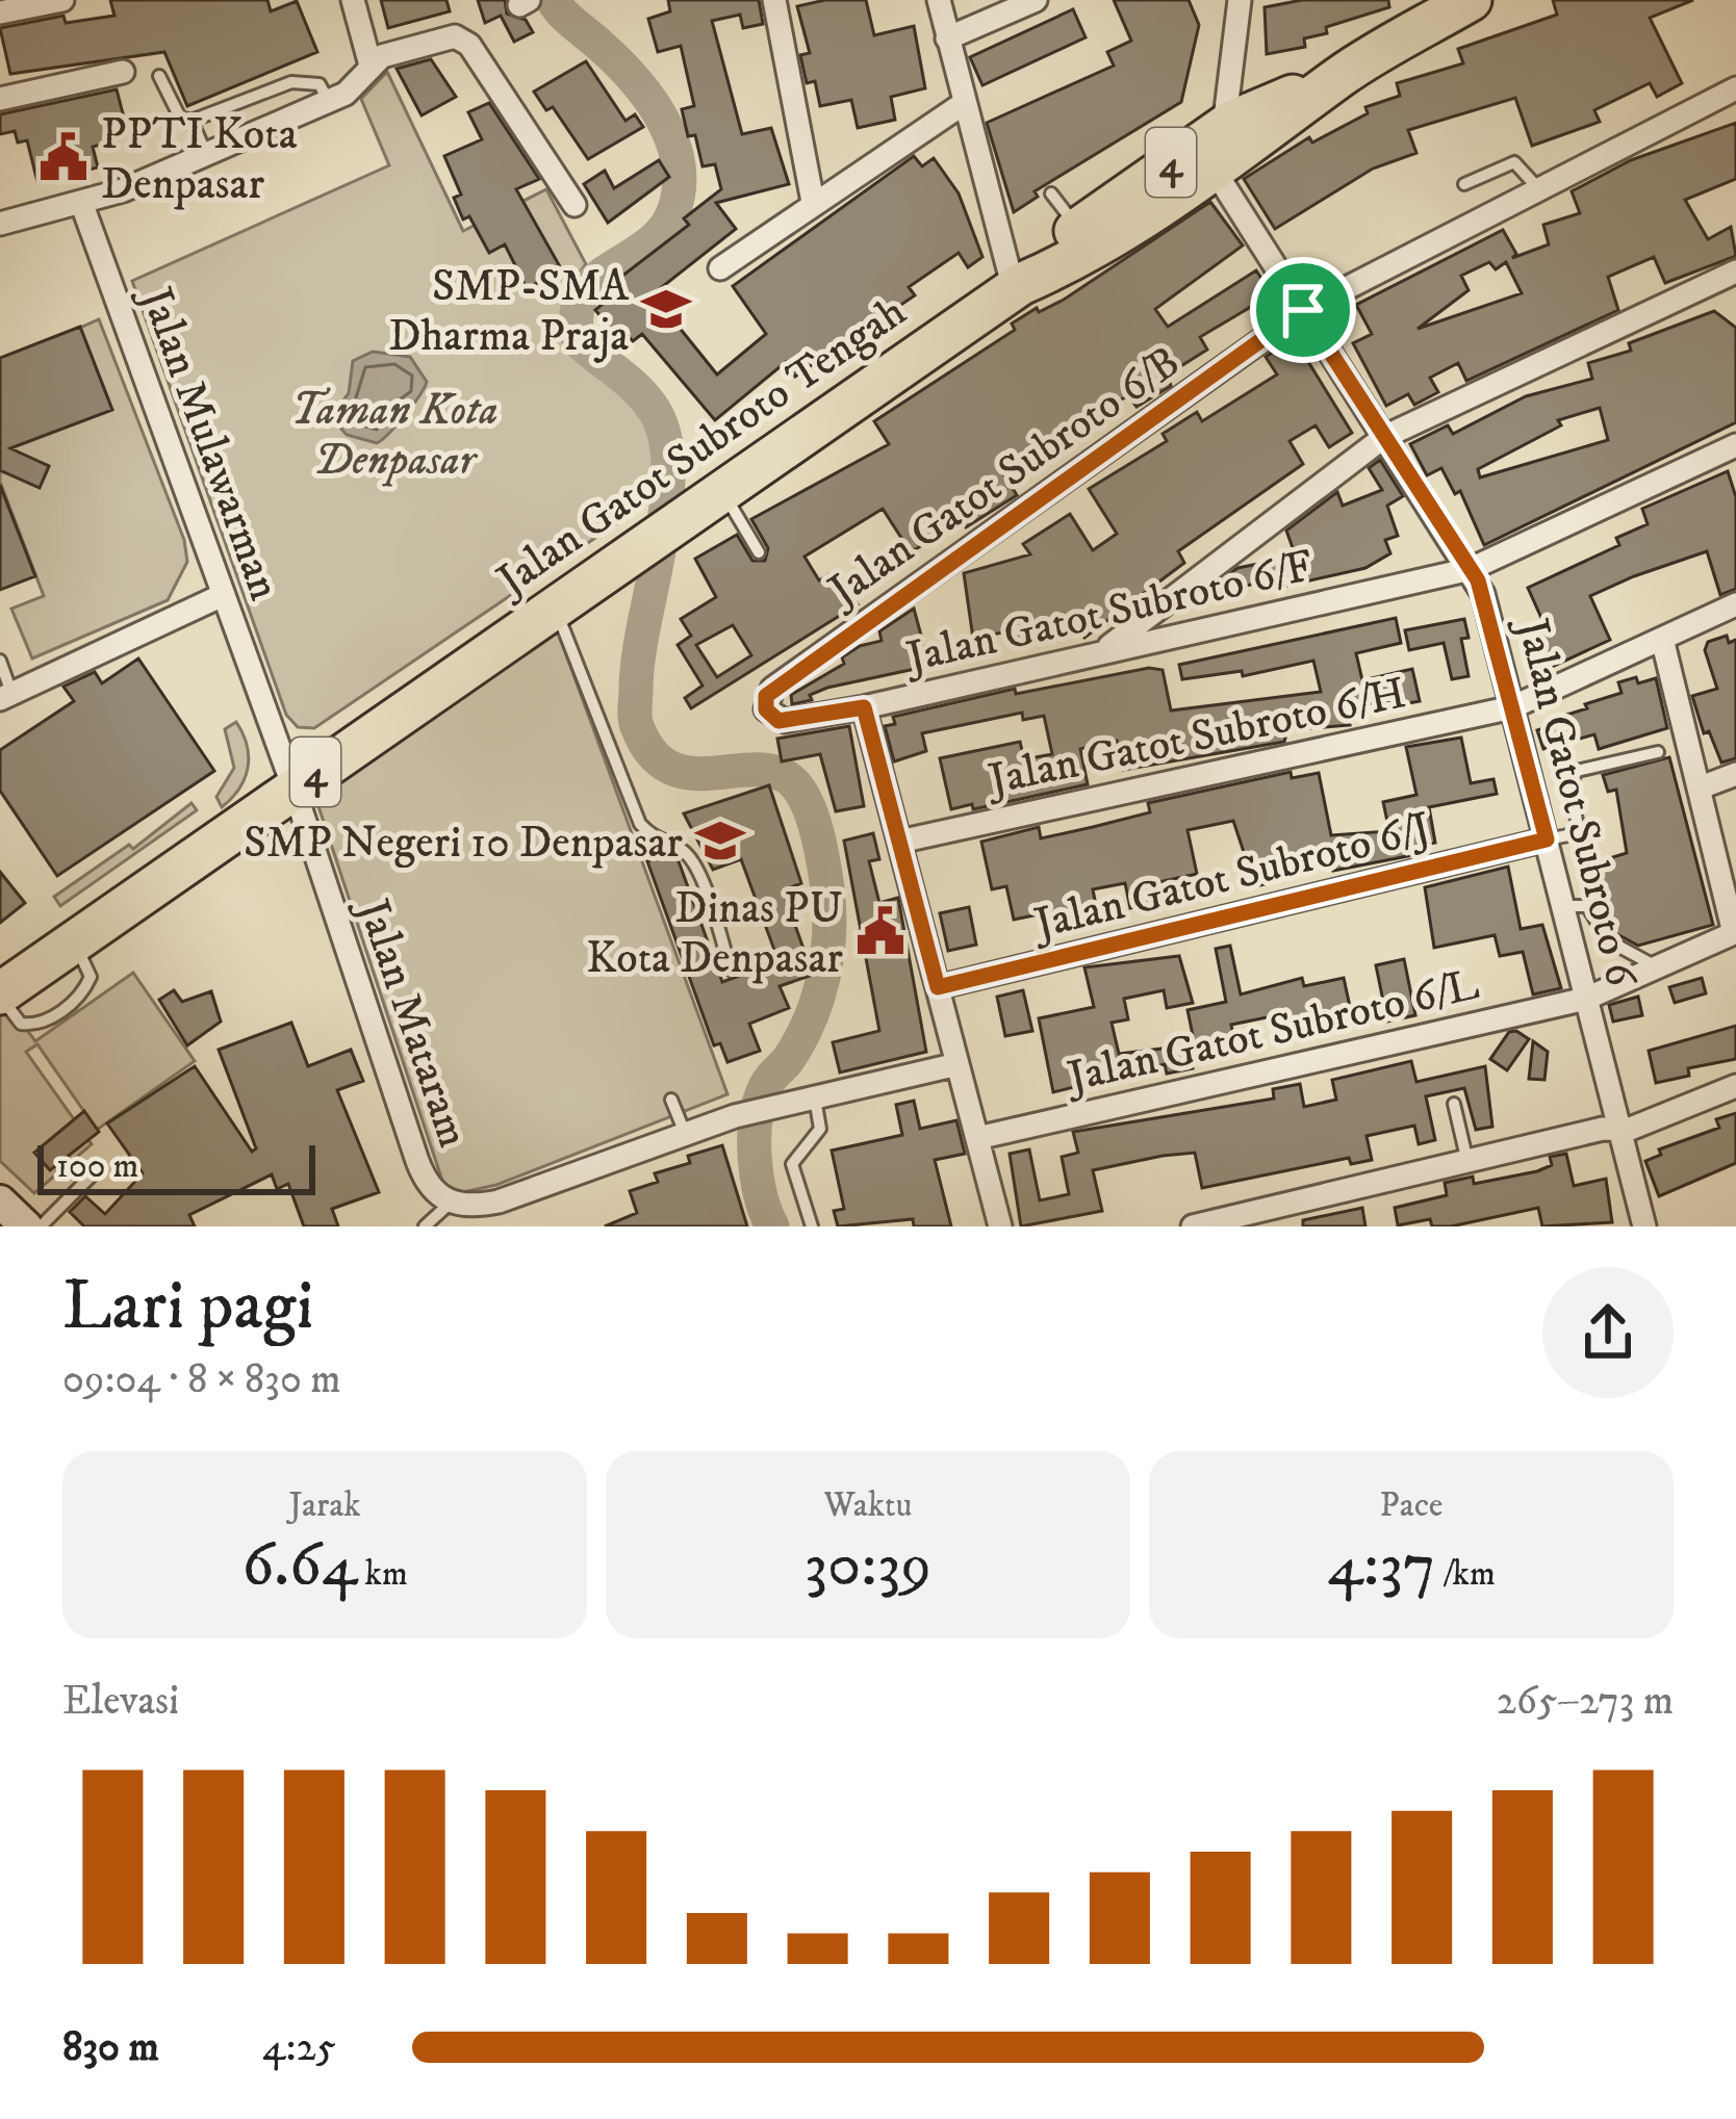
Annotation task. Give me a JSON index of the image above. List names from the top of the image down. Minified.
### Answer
{"streets":{"highway":["4","Jalan Gatot Subroto Tengah"],"street":["Jalan Mulawarman","Jalan Gatot Subroto 6/B","Jalan Gatot Subroto 6/F","Jalan Gatot Subroto 6/H","Jalan Gatot Subroto 6","Jalan Gatot Subroto 6/J","Jalan Mataram","Jalan Gatot Subroto 6/L"]},"crossings":[["4","Jalan Gatot Subroto Tengah"],["Jalan Mulawarman","Jalan Gatot Subroto Tengah"],["Jalan Mulawarman","Jalan Mataram"],["Jalan Gatot Subroto Tengah","Jalan Gatot Subroto 6"],["Jalan Gatot Subroto Tengah","Jalan Mataram"],["Jalan Gatot Subroto 6/B","Jalan Gatot Subroto 6/F"],["Jalan Gatot Subroto 6/B","Jalan Gatot Subroto 6"],["Jalan Gatot Subroto 6/F","Jalan Gatot Subroto 6"],["Jalan Gatot Subroto 6/H","Jalan Gatot Subroto 6"],["Jalan Gatot Subroto 6","Jalan Gatot Subroto 6/J"],["Jalan Gatot Subroto 6","Jalan Gatot Subroto 6/L"]],"parks":["Taman Kota Denpasar"],"places":{"public building":["PPTI Kota Denpasar","Dinas PU Kota Denpasar"],"school or university":["SMP-SMA Dharma Praja","SMP Negeri 10 Denpasar"]},"scale_bar":"100 m","page":{"scale":"100 m","heading":["Lari pagi","09:04 · 8 × 830 m"],"stats":[["Jarak","6.64 km"],["Waktu","30:39"],["Pace","4:37 /km"]],"chart":["Elevasi","265–273 m"],"list":[{"name":"830 m","note":"4:25"}]}}
